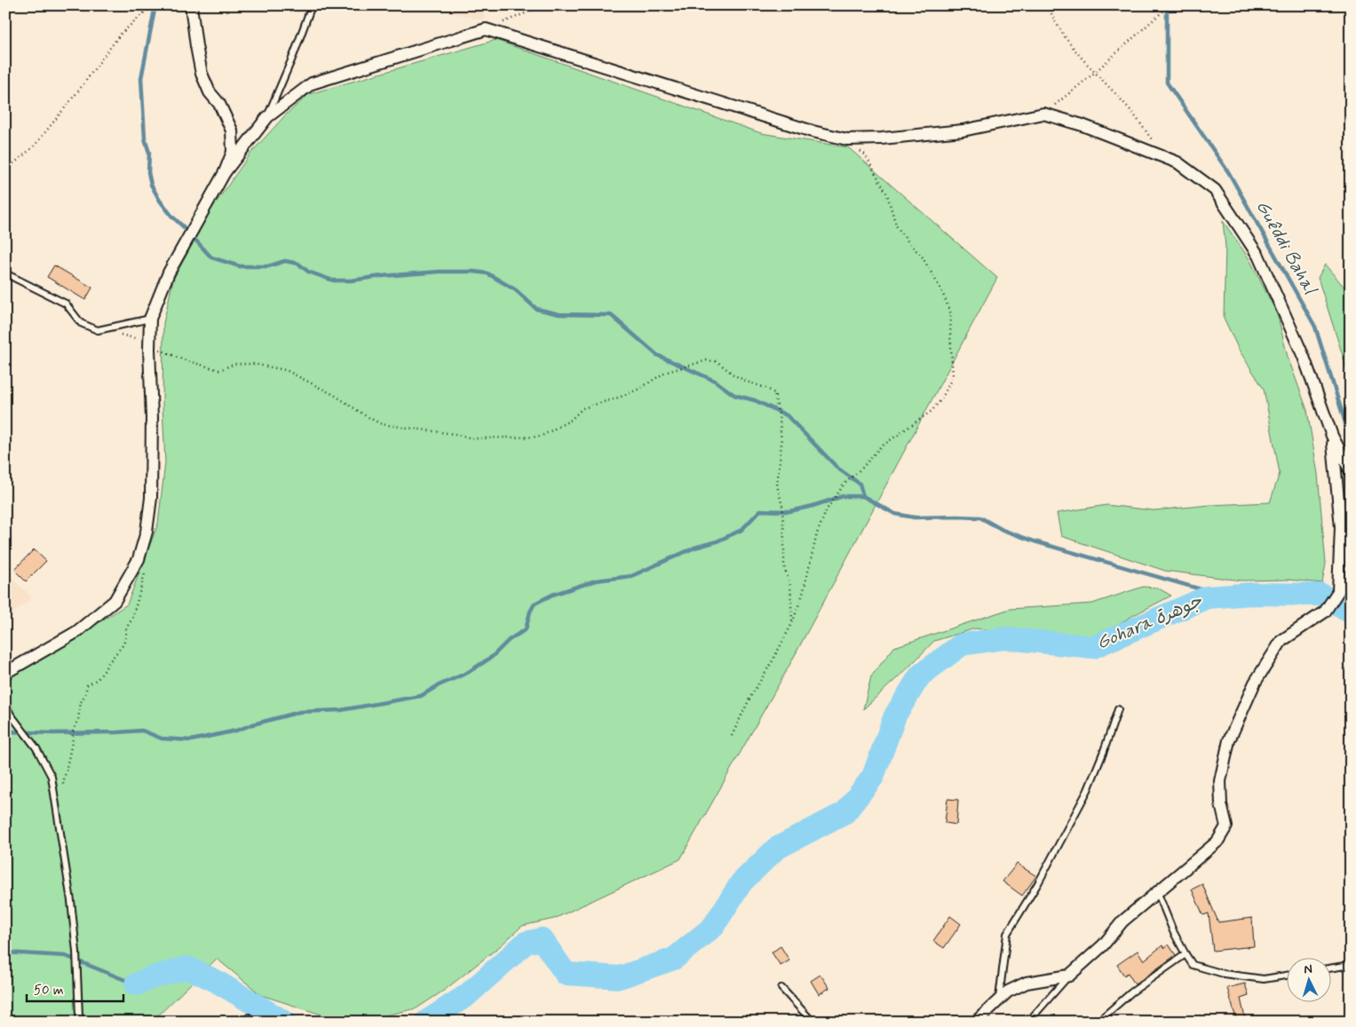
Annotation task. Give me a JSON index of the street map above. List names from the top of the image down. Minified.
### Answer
{"water":["Guêddi Bahal","Gohara جوهرة"],"scale_bar":"50 m","north":"top"}
